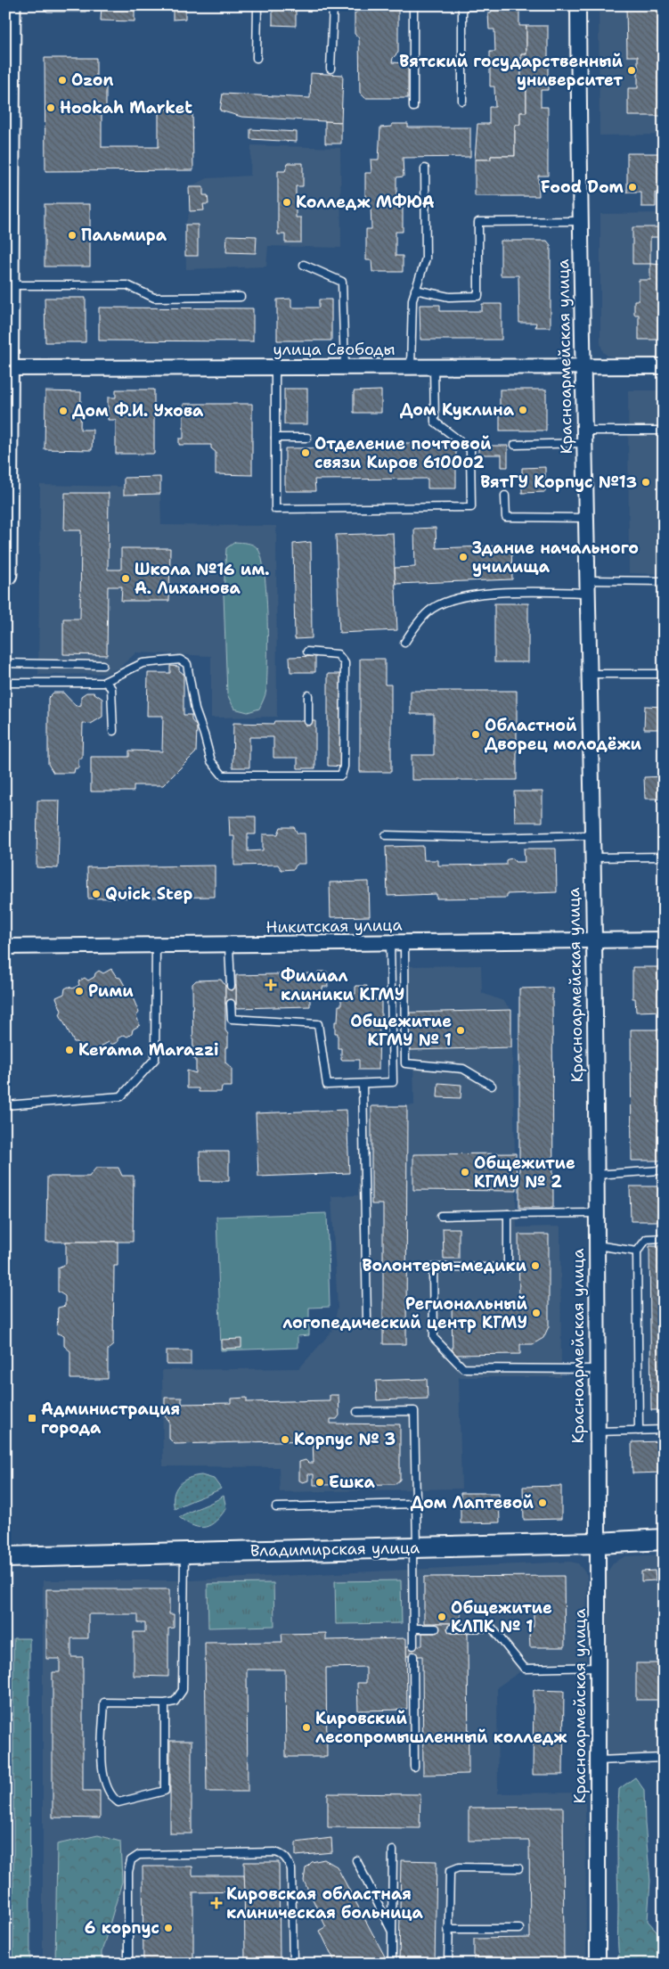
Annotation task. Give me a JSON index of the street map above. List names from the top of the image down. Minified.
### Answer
{"streets":{"main road":["Владимирская улица"],"street":["улица Свободы","Красноармейская улица","Никитская улица"]},"crossings":[["улица Свободы","Красноармейская улица"],["Красноармейская улица","Никитская улица"],["Красноармейская улица","Владимирская улица"]],"places":{"other":["Вятский государственный университет","Ozon","Hookah Market","Food Dom","Колледж МФЮА","Пальмира","Дом Куклина","Дом Ф.И. Ухова","Отделение почтовой связи Киров 610002","ВятГУ Корпус №13","Здание начального училища","Школа №16 им. А. Лиханова","Областной Дворец молодёжи","Quick Step","Рими","Общежитие КГМУ № 1","Kerama Marazzi","Общежитие КГМУ № 2","Волонтеры-медики","Региональный логопедический центр КГМУ","Корпус № 3","Ешка","Дом Лаптевой","Общежитие КЛПК № 1","Кировский лесопромышленный колледж","6 корпус"],"health":["Филиал клиники КГМУ","Кировская областная клиническая больница"],"transit":["Администрация города"]}}
